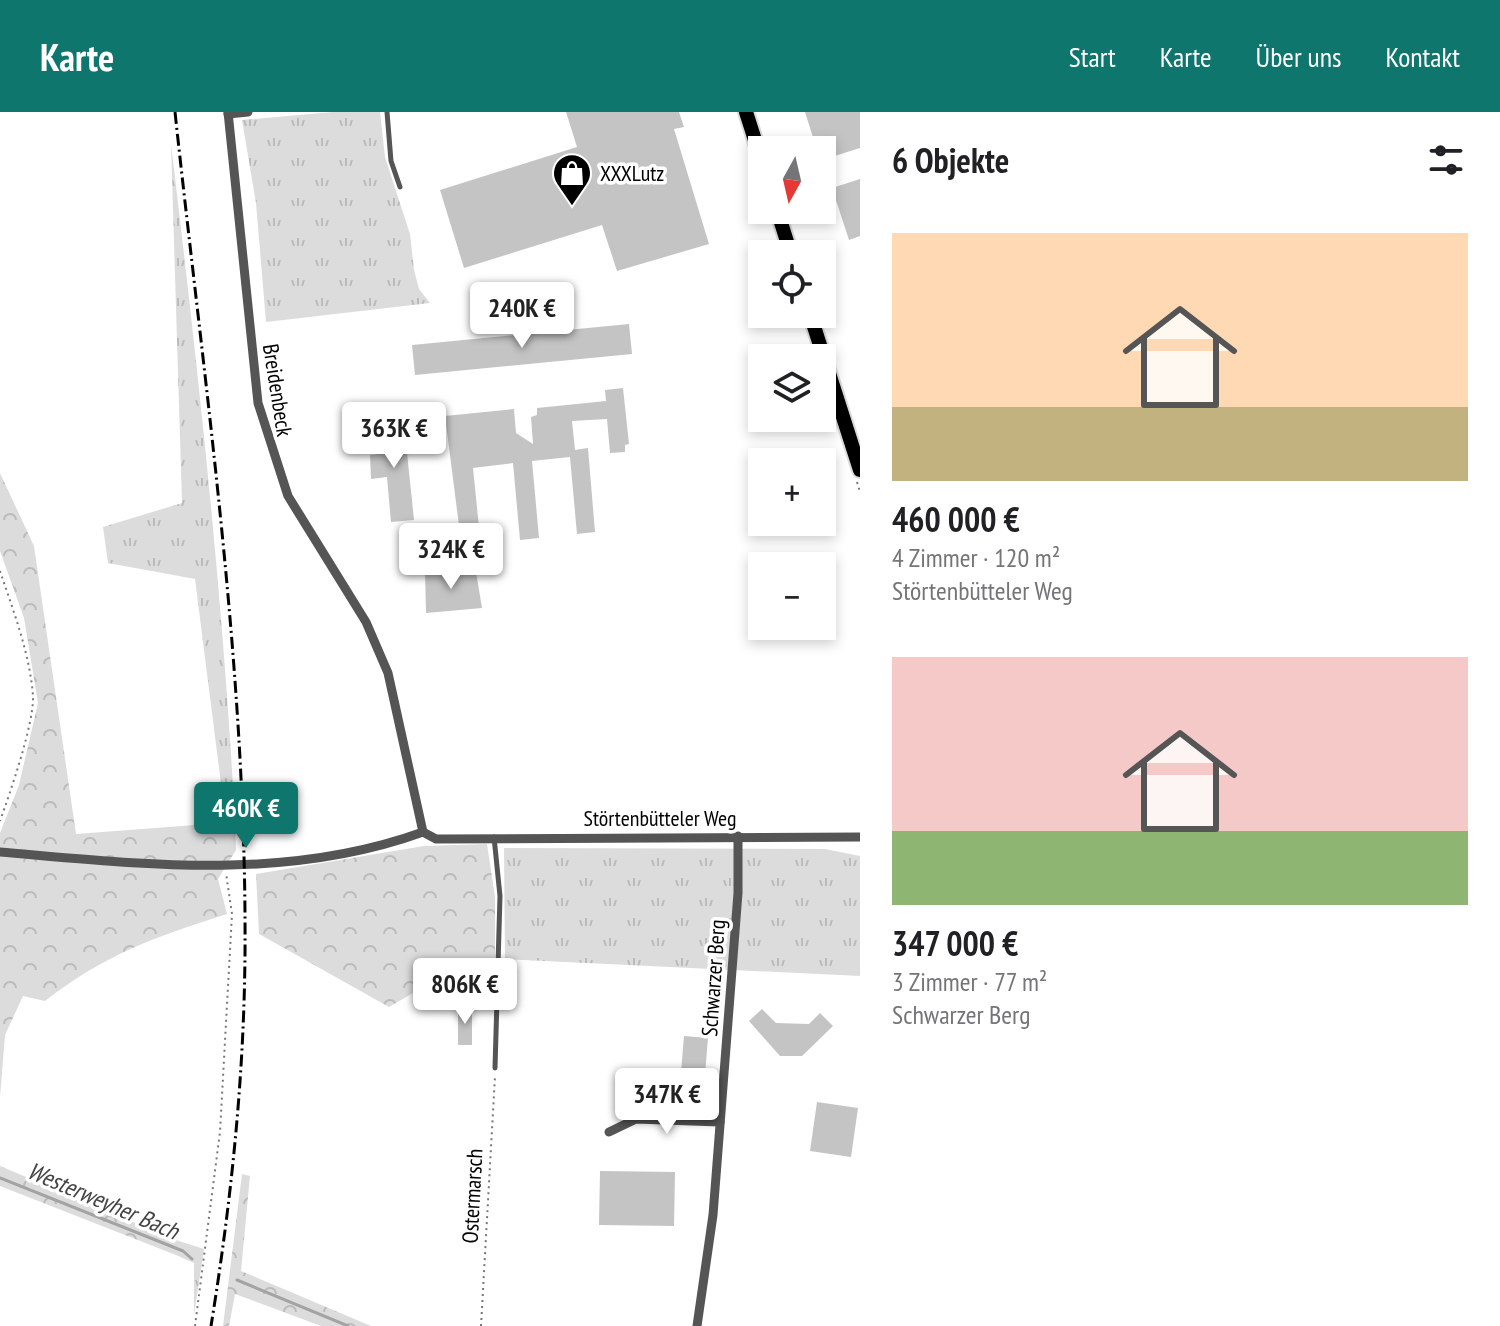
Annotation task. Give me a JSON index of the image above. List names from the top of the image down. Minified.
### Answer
{"streets":{"street":["Breidenbeck","Störtenbütteler Weg","Schwarzer Berg"],"path":["Ostermarsch"]},"crossings":[["Breidenbeck","Störtenbütteler Weg"],["Störtenbütteler Weg","Schwarzer Berg"]],"water":["Westerweyher Bach"],"places":{"shop":["XXXLutz"]},"north":"bottom","page":{"header":"Karte","nav":["Start","Karte","Über uns","Kontakt"],"heading":"6 Objekte","map_buttons":["+","−"],"list":[{"name":"460 000 €","note":"4 Zimmer · 120 m² · Störtenbütteler Weg"},{"name":"347 000 €","note":"3 Zimmer · 77 m² · Schwarzer Berg"}],"price":["240K €","363K €","324K €","460K €","806K €","347K €"]}}
